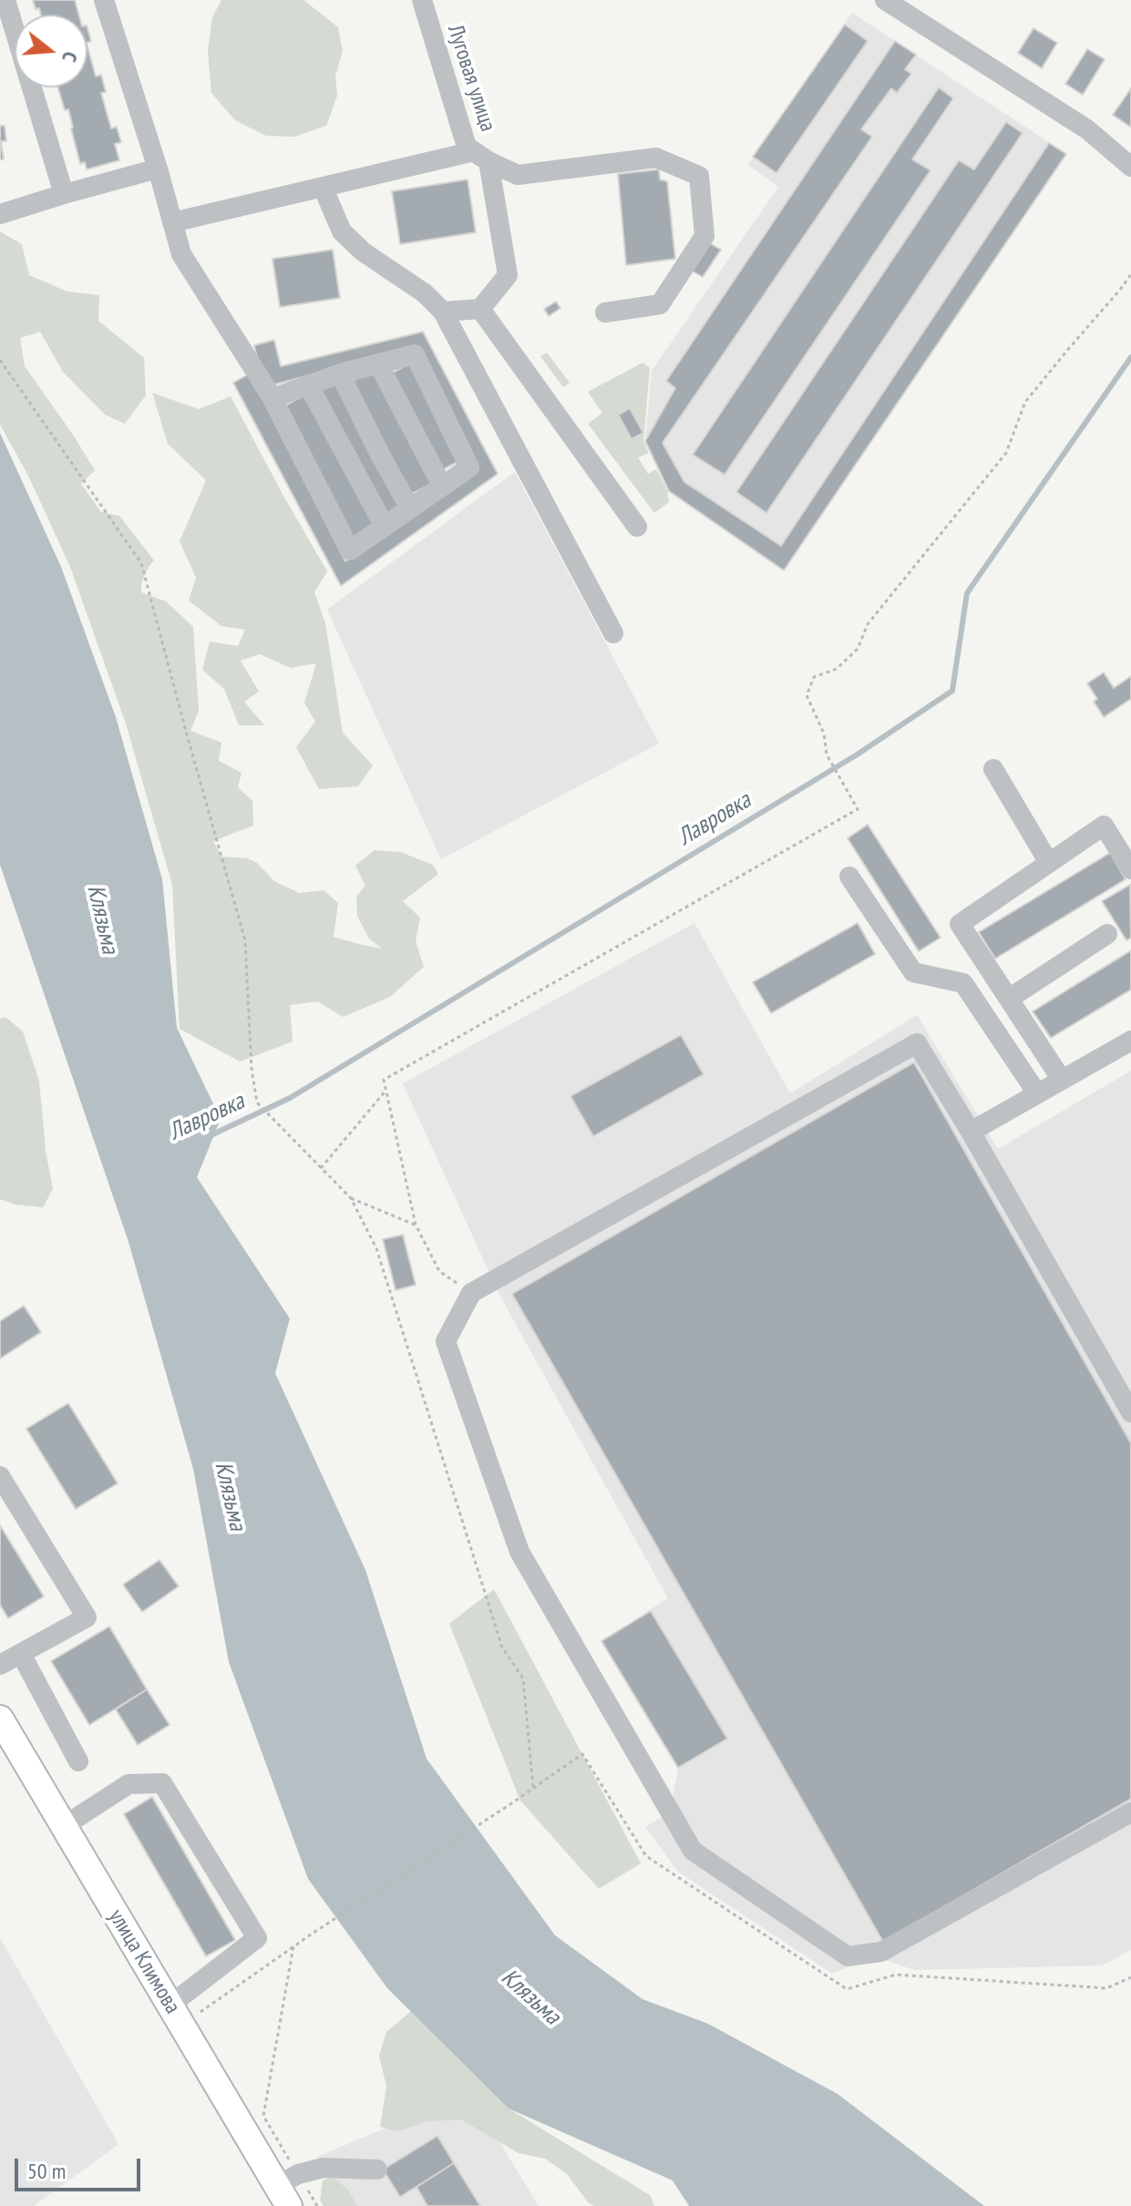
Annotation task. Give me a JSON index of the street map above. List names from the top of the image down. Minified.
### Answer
{"streets":{"main road":["улица Климова"],"street":["Луговая улица"]},"water":["Лавровка","Клязьма"],"scale_bar":"50 m","north":"right"}
